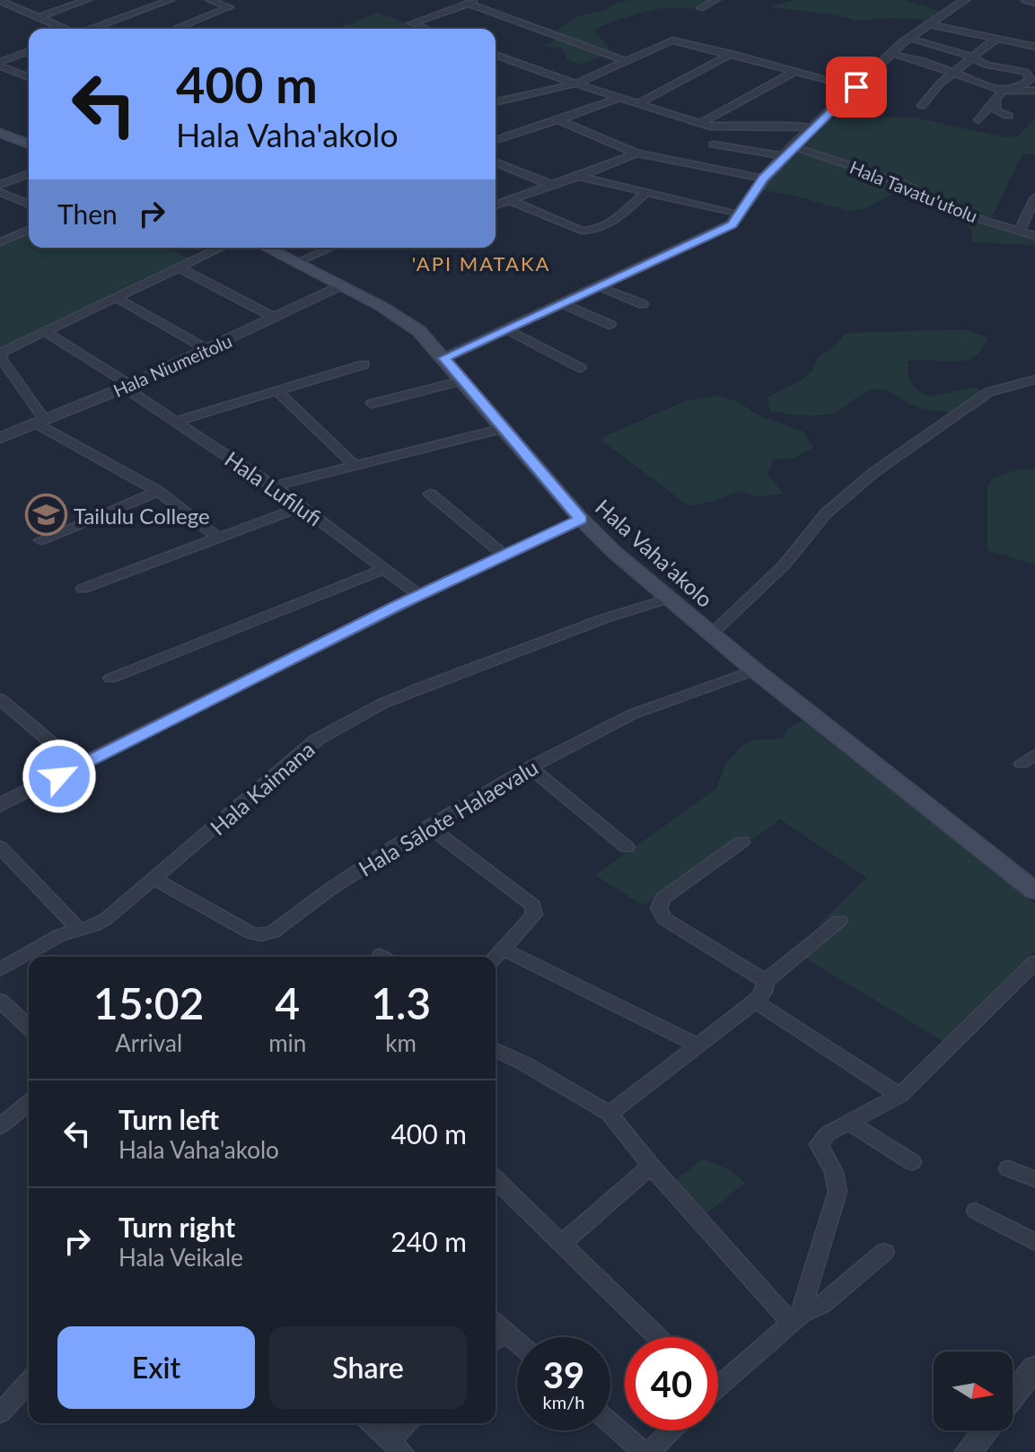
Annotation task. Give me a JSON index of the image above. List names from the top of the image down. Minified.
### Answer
{"streets":{"main road":["Hala Vaha'akolo"],"street":["Hala Tavatu'utolu","Hala Niumeitolu","Hala Lufilufi","Hala Kaimana","Hala Sālote Halaevalu"]},"crossings":[["Hala Niumeitolu","Hala Lufilufi"],["Hala Niumeitolu","Hala Vaha'akolo"],["Hala Vaha'akolo","Hala Kaimana"],["Hala Vaha'akolo","Hala Sālote Halaevalu"],["Hala Kaimana","Hala Sālote Halaevalu"]],"districts":["'API MATAKA"],"places":{"school or university":["Tailulu College"]},"north":"right","page":{"turn":["400 m","Hala Vaha'akolo"],"then":"Then","eta":["15:02","Arrival","4","min","1.3","km"],"list":[{"name":"Turn left","note":"Hala Vaha'akolo","value":"400 m"},{"name":"Turn right","note":"Hala Veikale","value":"240 m"}],"buttons":["Exit","Share"],"speed":"39 km/h","limit":"40"}}
